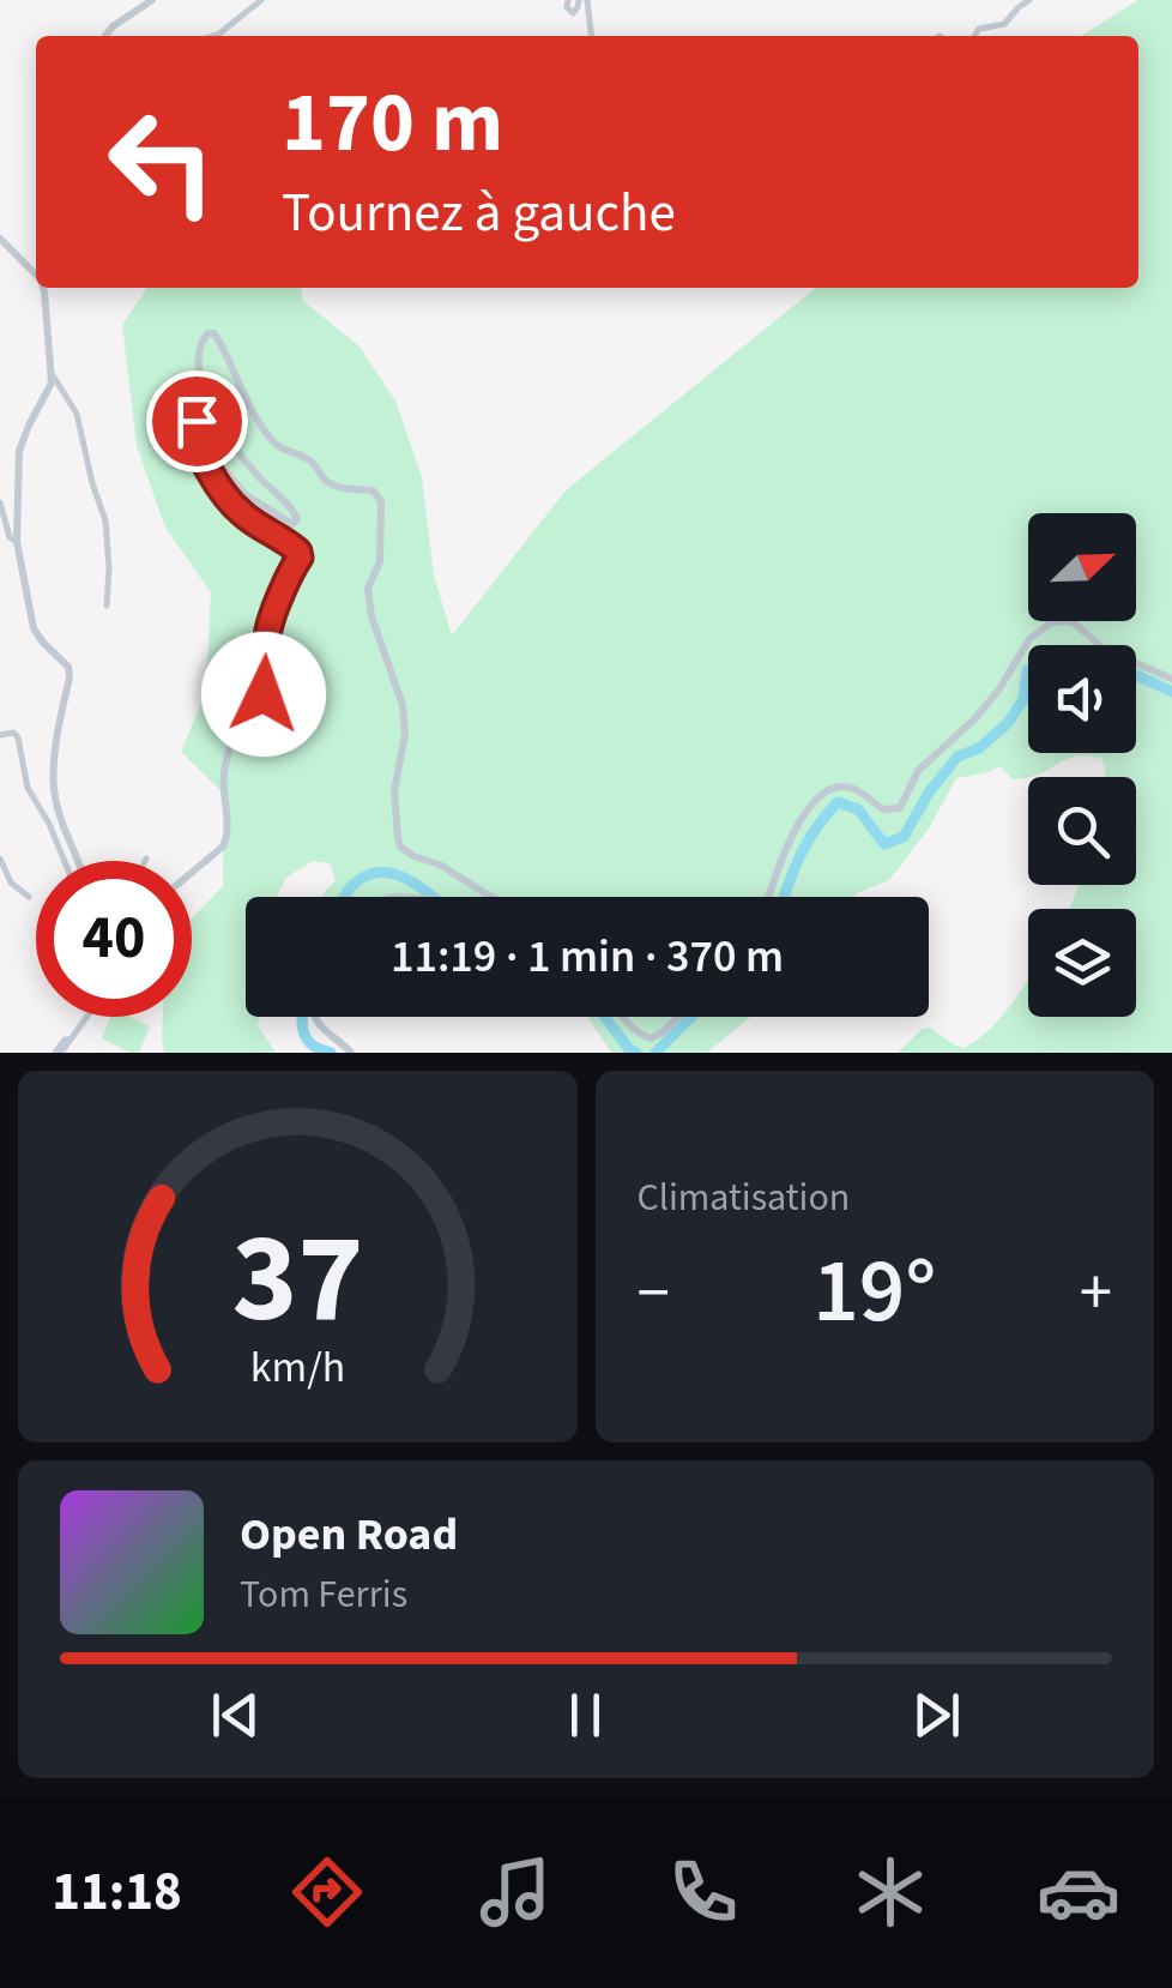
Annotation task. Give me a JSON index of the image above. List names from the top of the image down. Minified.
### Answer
{"north":"top right","page":{"turn":["170 m","Tournez à gauche"],"limit":"40","trip":"11:19 · 1 min · 370 m","tile":"Climatisation","heat":["−","19°","+"],"song":["Open Road","Tom Ferris"],"tabs":"11:18","gauge":["37","km/h"]}}
